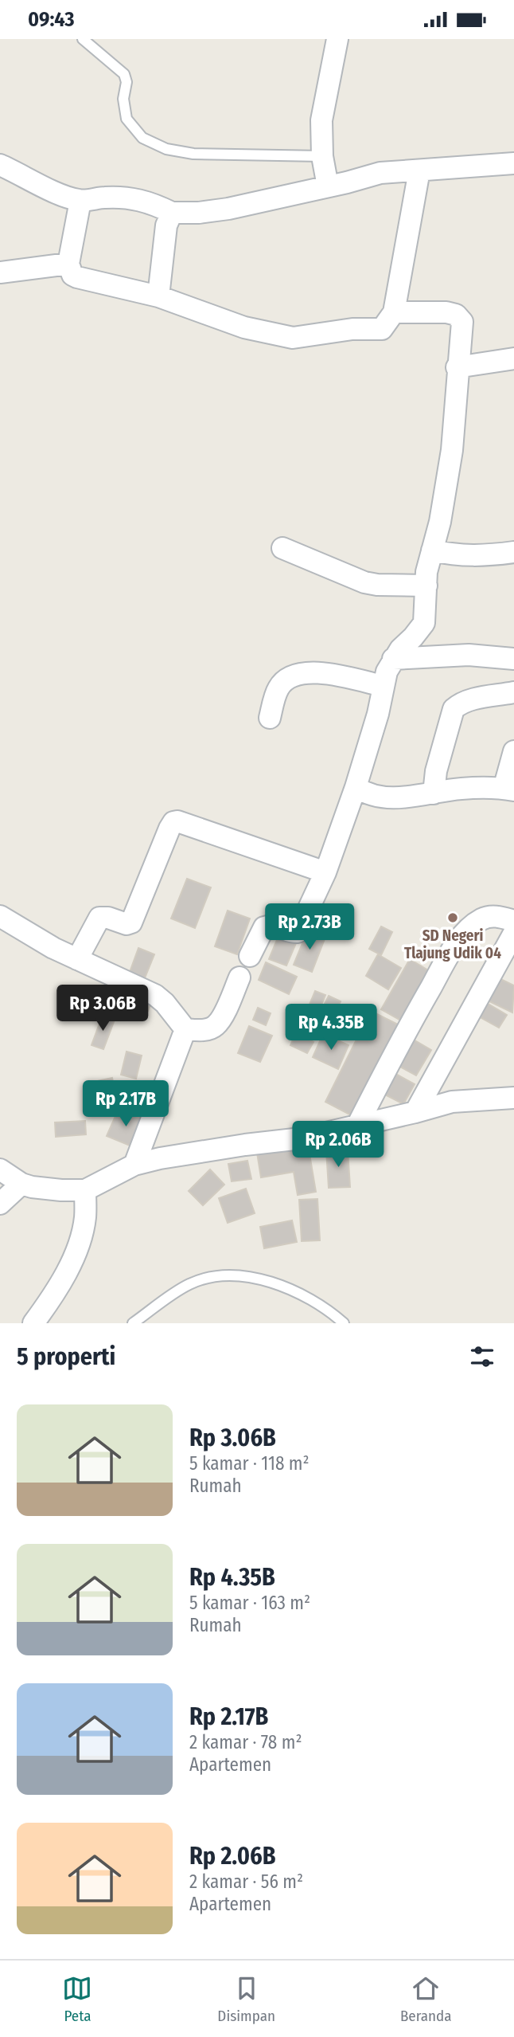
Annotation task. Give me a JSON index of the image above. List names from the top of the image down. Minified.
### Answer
{"places":["SD Negeri Tlajung Udik 04"],"page":{"status":"09:43","price":["Rp 2.73B","Rp 3.06B","Rp 4.35B","Rp 2.17B","Rp 2.06B"],"heading":"5 properti","list":[{"name":"Rp 3.06B","note":"5 kamar · 118 m² · Rumah"},{"name":"Rp 4.35B","note":"5 kamar · 163 m² · Rumah"},{"name":"Rp 2.17B","note":"2 kamar · 78 m² · Apartemen"},{"name":"Rp 2.06B","note":"2 kamar · 56 m² · Apartemen"}],"tabs":["Peta","Disimpan","Beranda"]}}
